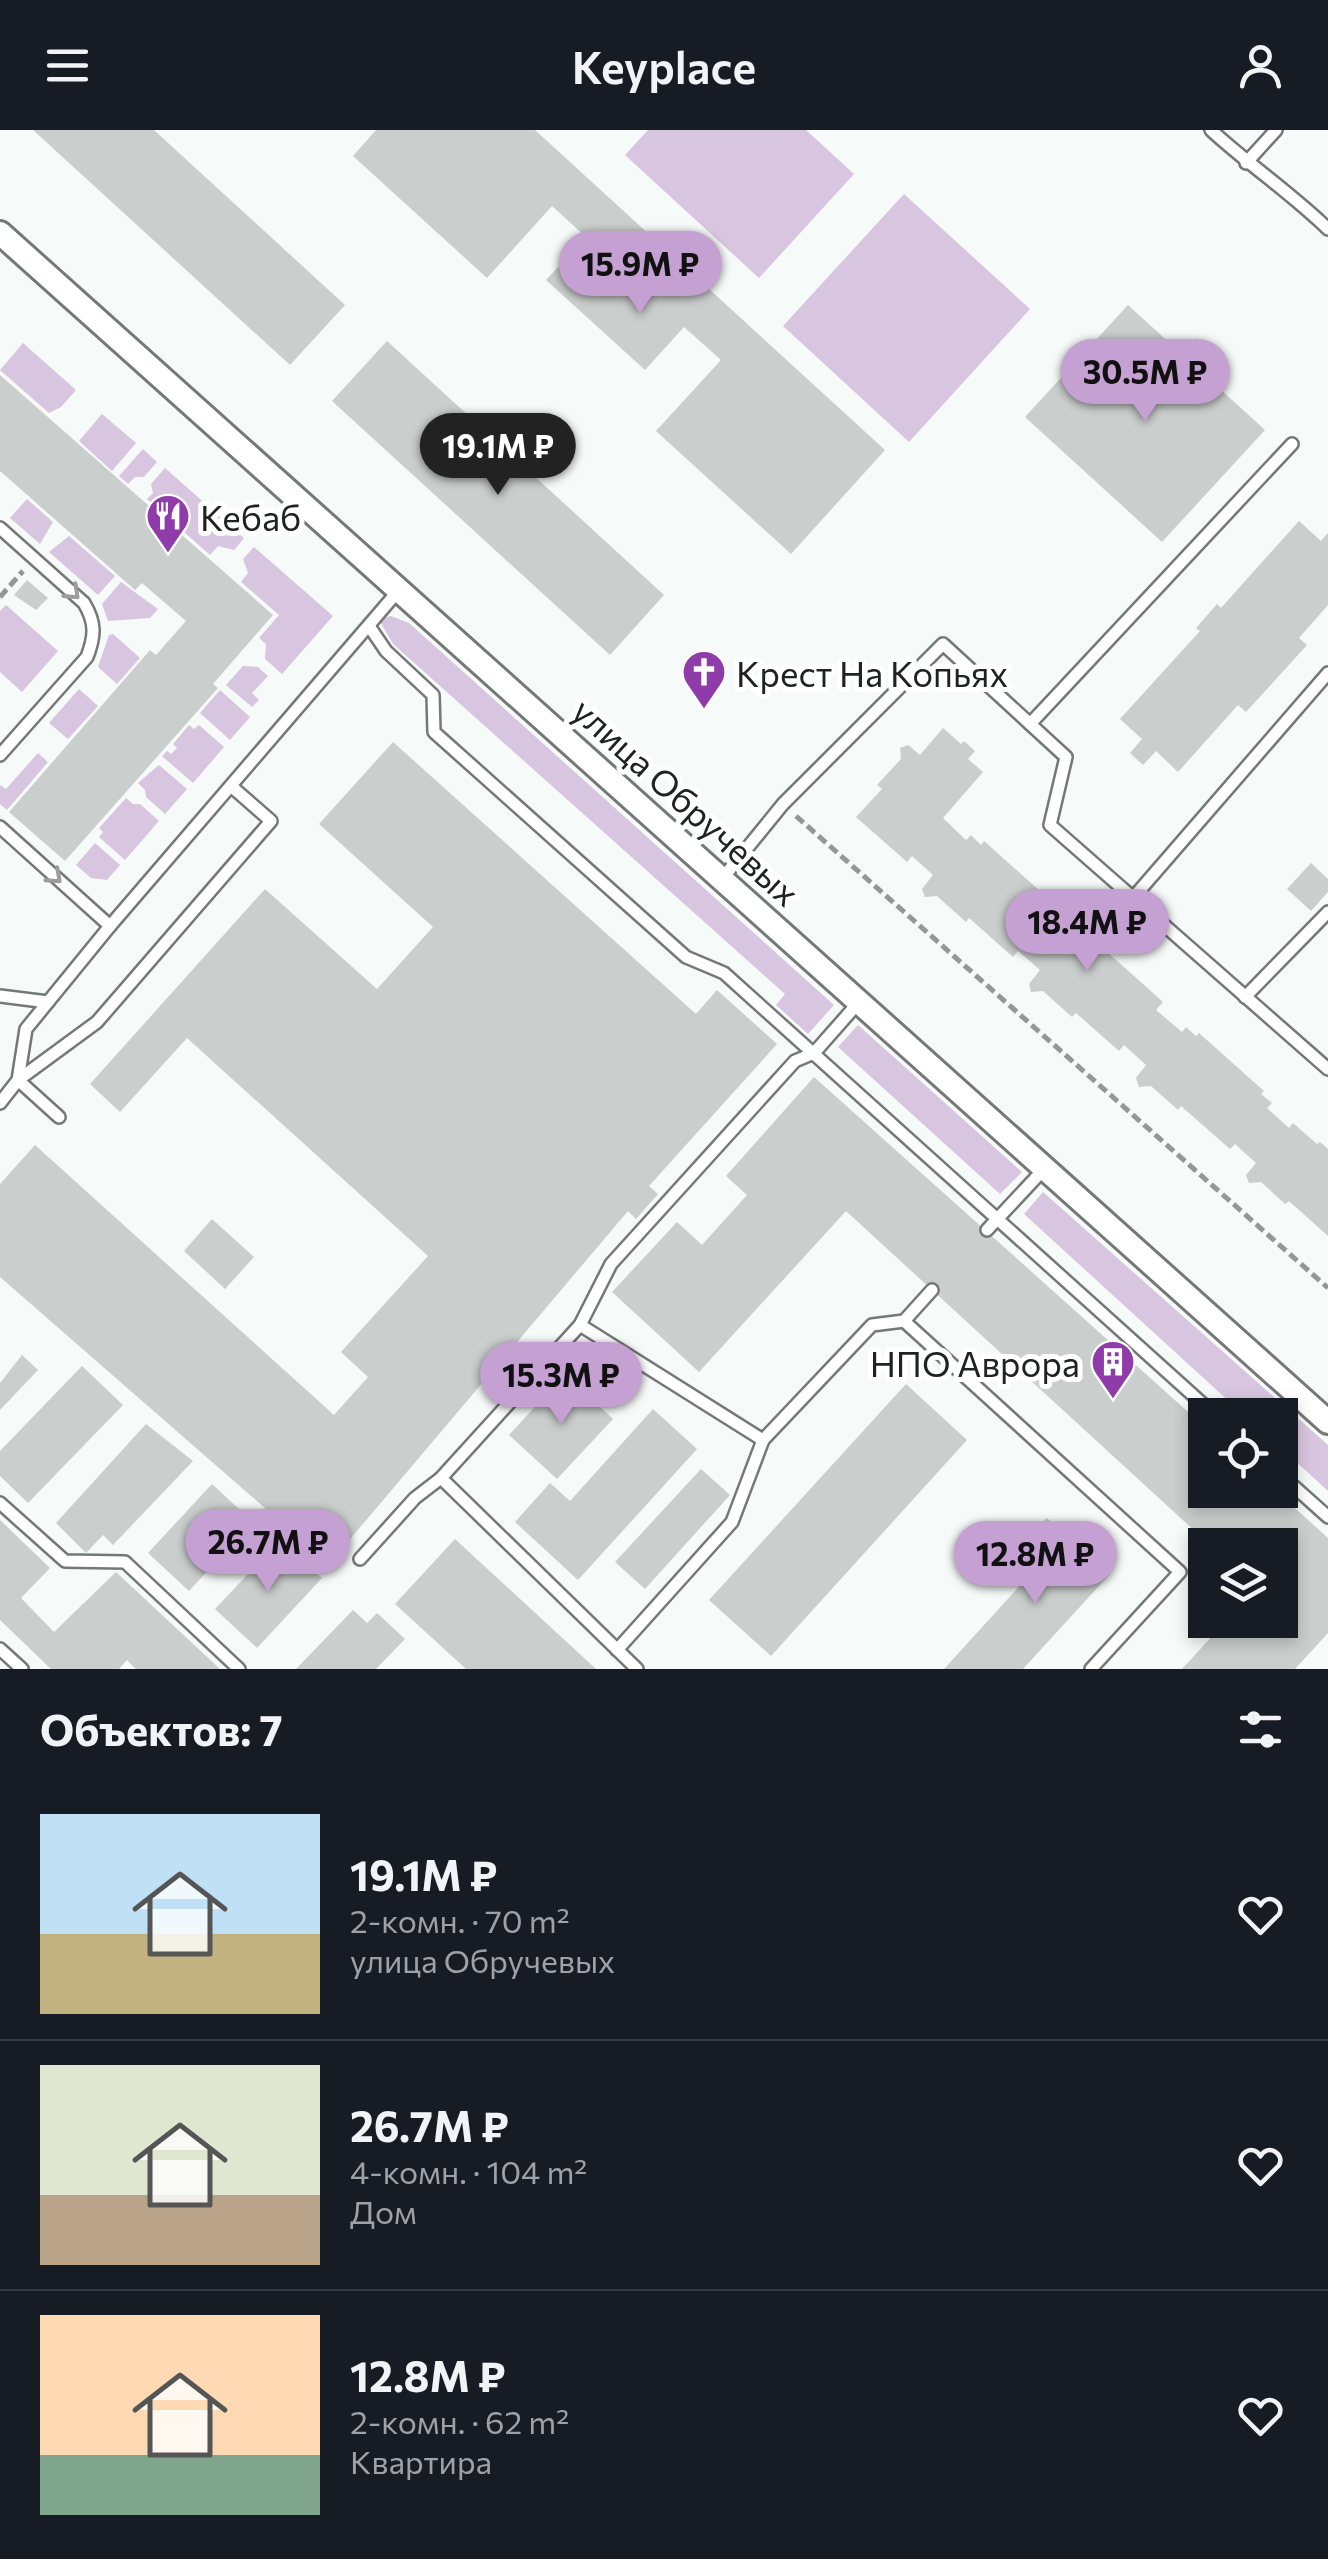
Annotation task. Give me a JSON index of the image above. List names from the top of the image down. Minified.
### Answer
{"streets":{"street":["улица Обручевых"]},"places":{"restaurant":["Кебаб"],"church":["Крест На Копьях"],"building":["НПО Аврора"]},"page":{"header":"Keyplace","price":["15.9M ₽","30.5M ₽","19.1M ₽","18.4M ₽","15.3M ₽","26.7M ₽","12.8M ₽"],"heading":"Объектов: 7","list":[{"name":"19.1M ₽","note":"2-комн. · 70 m² · улица Обручевых"},{"name":"26.7M ₽","note":"4-комн. · 104 m² · Дом"},{"name":"12.8M ₽","note":"2-комн. · 62 m² · Квартира"}]}}
